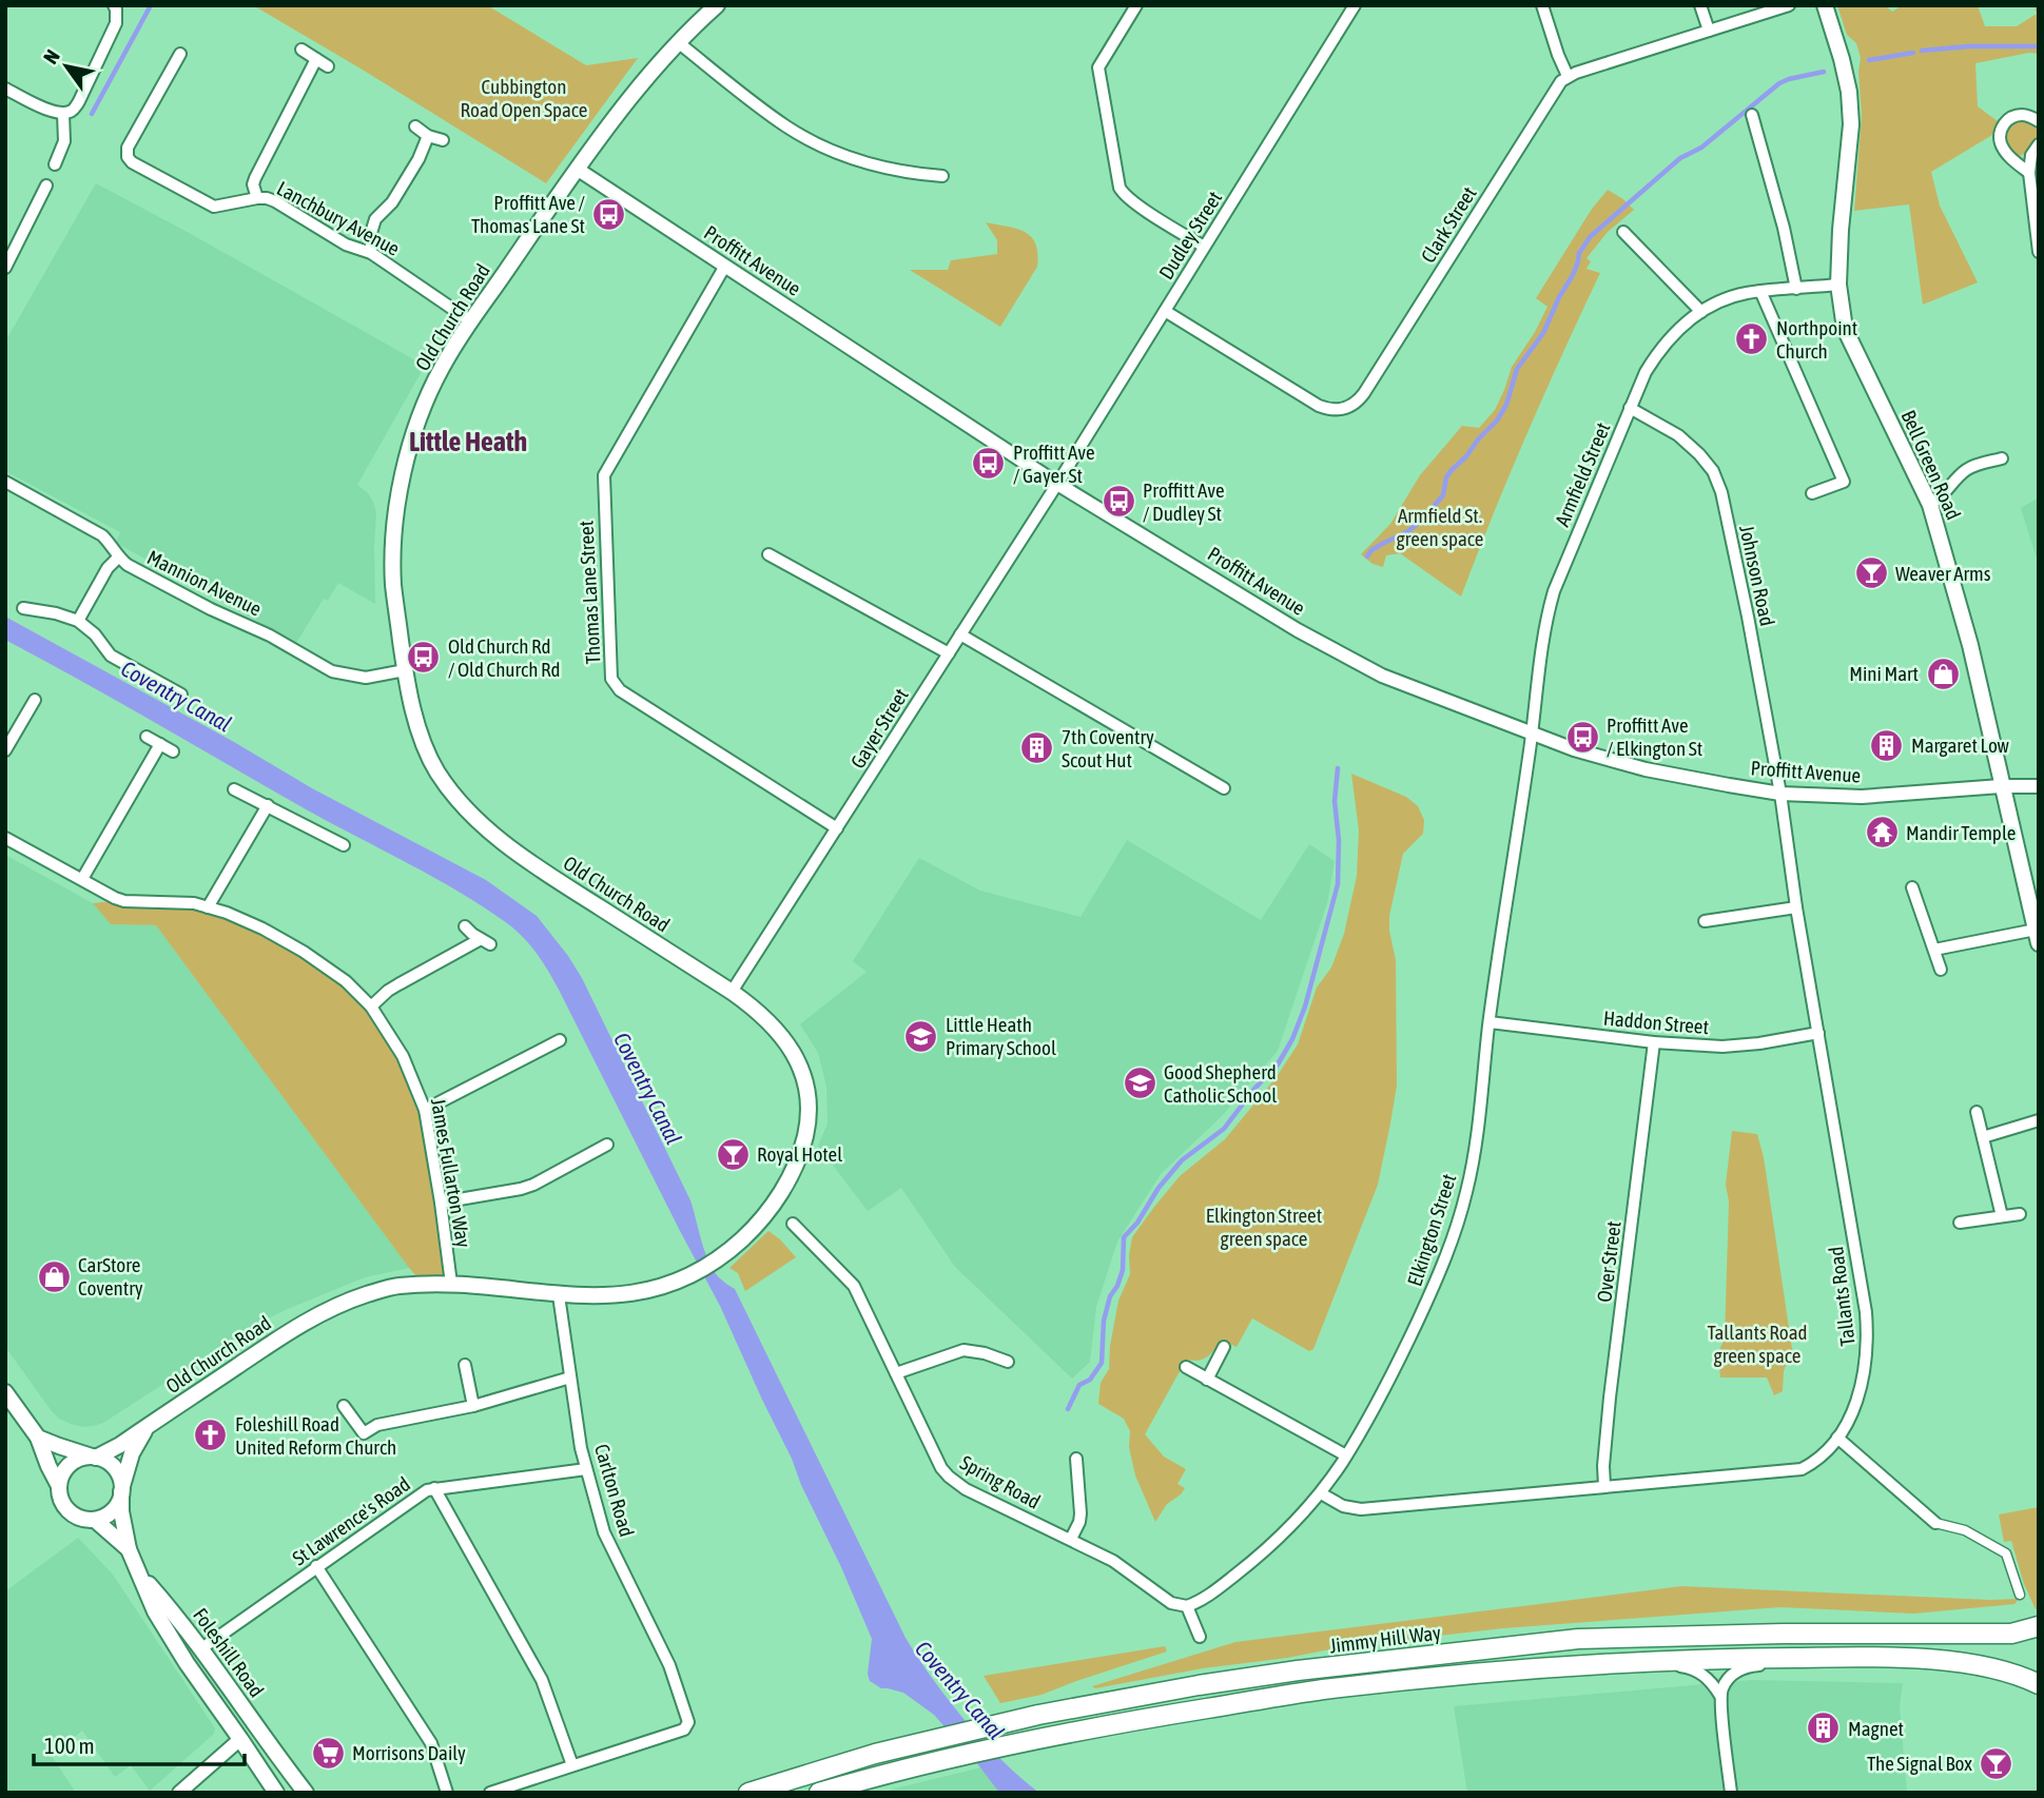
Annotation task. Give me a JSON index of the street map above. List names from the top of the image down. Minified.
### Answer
{"streets":{"highway":["Jimmy Hill Way"],"main road":["Old Church Road","Bell Green Road","Foleshill Road"],"street":["Lanchbury Avenue","Clark Street","Dudley Street","Proffitt Avenue","Armfield Street","Johnson Road","Mannion Avenue","Thomas Lane Street","Gayer Street","Haddon Street","James Fullarton Way","Elkington Street","Over Street","Tallants Road","Spring Road","Carlton Road","St Lawrence's Road"]},"crossings":[["Lanchbury Avenue","Old Church Road"],["Clark Street","Dudley Street"],["Dudley Street","Proffitt Avenue"],["Dudley Street","Gayer Street"],["Proffitt Avenue","Old Church Road"],["Proffitt Avenue","Bell Green Road"],["Proffitt Avenue","Armfield Street"],["Proffitt Avenue","Johnson Road"],["Proffitt Avenue","Thomas Lane Street"],["Proffitt Avenue","Gayer Street"],["Proffitt Avenue","Elkington Street"],["Proffitt Avenue","Tallants Road"],["Old Church Road","Mannion Avenue"],["Old Church Road","Gayer Street"],["Old Church Road","James Fullarton Way"],["Old Church Road","Carlton Road"],["Old Church Road","Foleshill Road"],["Bell Green Road","Armfield Street"],["Armfield Street","Johnson Road"],["Armfield Street","Elkington Street"],["Johnson Road","Tallants Road"],["Thomas Lane Street","Gayer Street"],["Haddon Street","Elkington Street"],["Haddon Street","Over Street"],["Haddon Street","Tallants Road"],["Elkington Street","Tallants Road"],["Elkington Street","Spring Road"],["Over Street","Tallants Road"],["Carlton Road","St Lawrence's Road"],["St Lawrence's Road","Foleshill Road"]],"districts":["Little Heath"],"water":["Coventry Canal"],"parks":["Cubbington Road Open Space","Armfield St. green space","Elkington Street green space","Tallants Road green space"],"places":{"bus stop":["Proffitt Ave / Thomas Lane St","Proffitt Ave / Gayer St","Proffitt Ave / Dudley St","Old Church Rd / Old Church Rd","Proffitt Ave / Elkington St"],"church":["Northpoint Church","Foleshill Road United Reform Church"],"bar":["Weaver Arms","Royal Hotel","The Signal Box"],"shop":["Mini Mart","CarStore Coventry"],"building":["Margaret Low","7th Coventry Scout Hut","Magnet"],"temple":["Mandir Temple"],"school or university":["Little Heath Primary School","Good Shepherd Catholic School"],"supermarket":["Morrisons Daily"]},"scale_bar":"100 m","north":"top left"}
